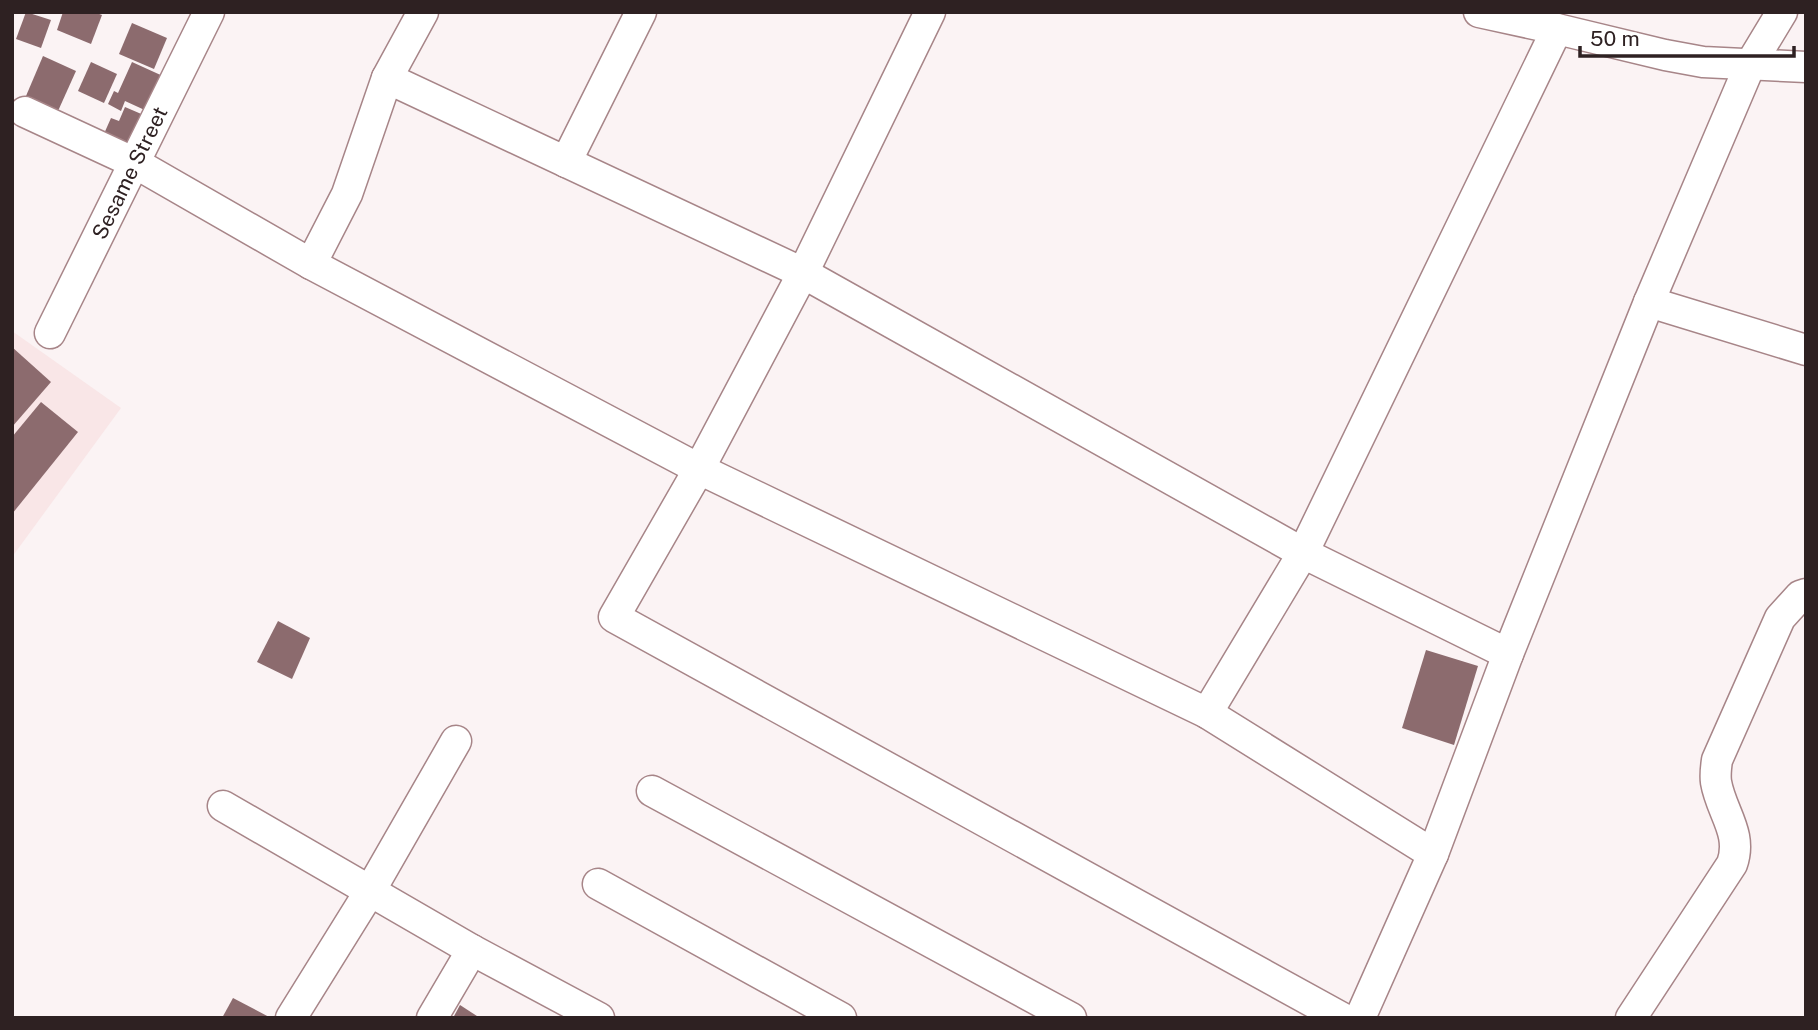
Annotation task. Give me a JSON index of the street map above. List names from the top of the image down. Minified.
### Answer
{"streets":{"street":["Sesame Street"]},"scale_bar":"50 m"}
